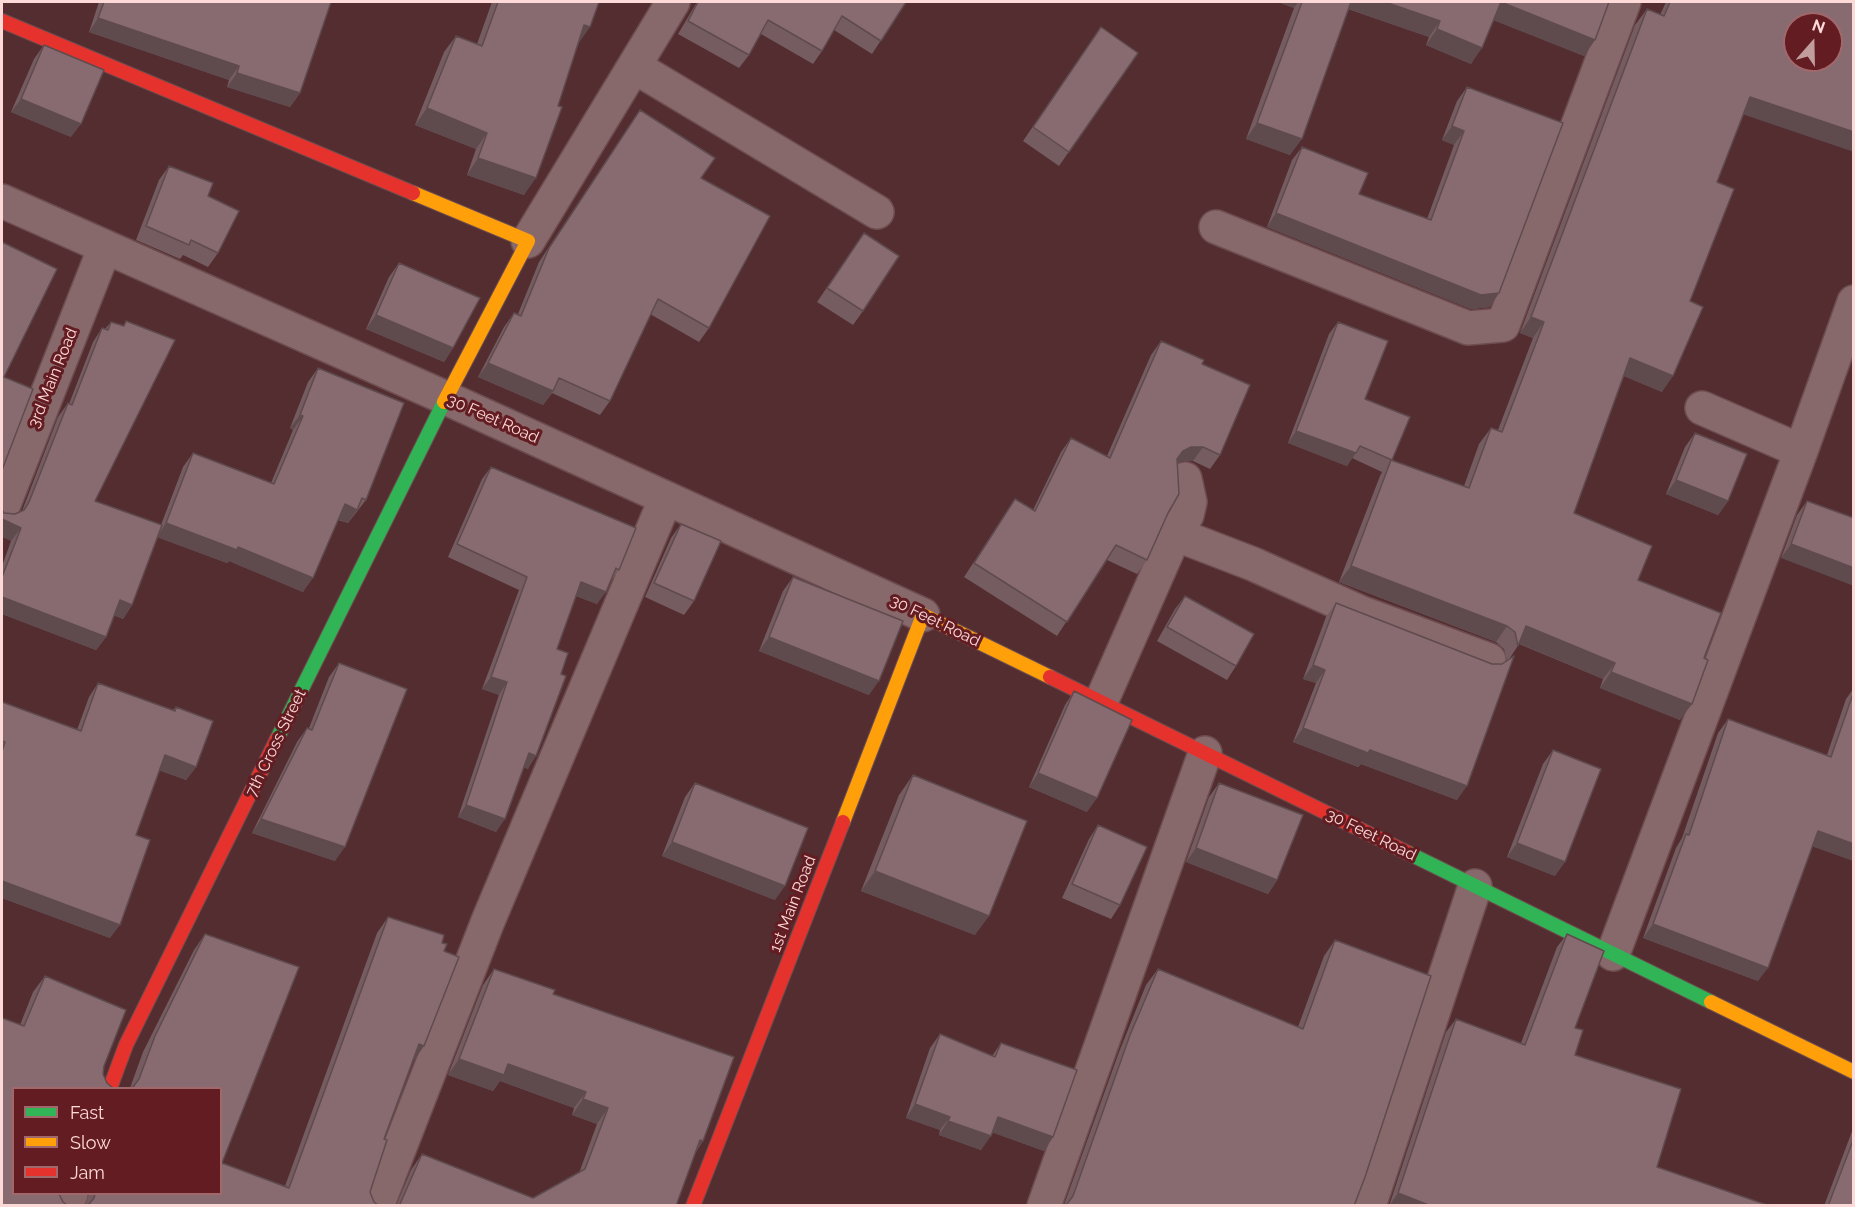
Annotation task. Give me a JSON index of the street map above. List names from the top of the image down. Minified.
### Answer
{"streets":{"main road":["30 Feet Road","7th Cross Street","1st Main Road"],"street":["3rd Main Road"]},"crossings":[["3rd Main Road","30 Feet Road"],["30 Feet Road","7th Cross Street"],["30 Feet Road","1st Main Road"]],"legend":["Fast","Slow","Jam"],"north":"top"}
